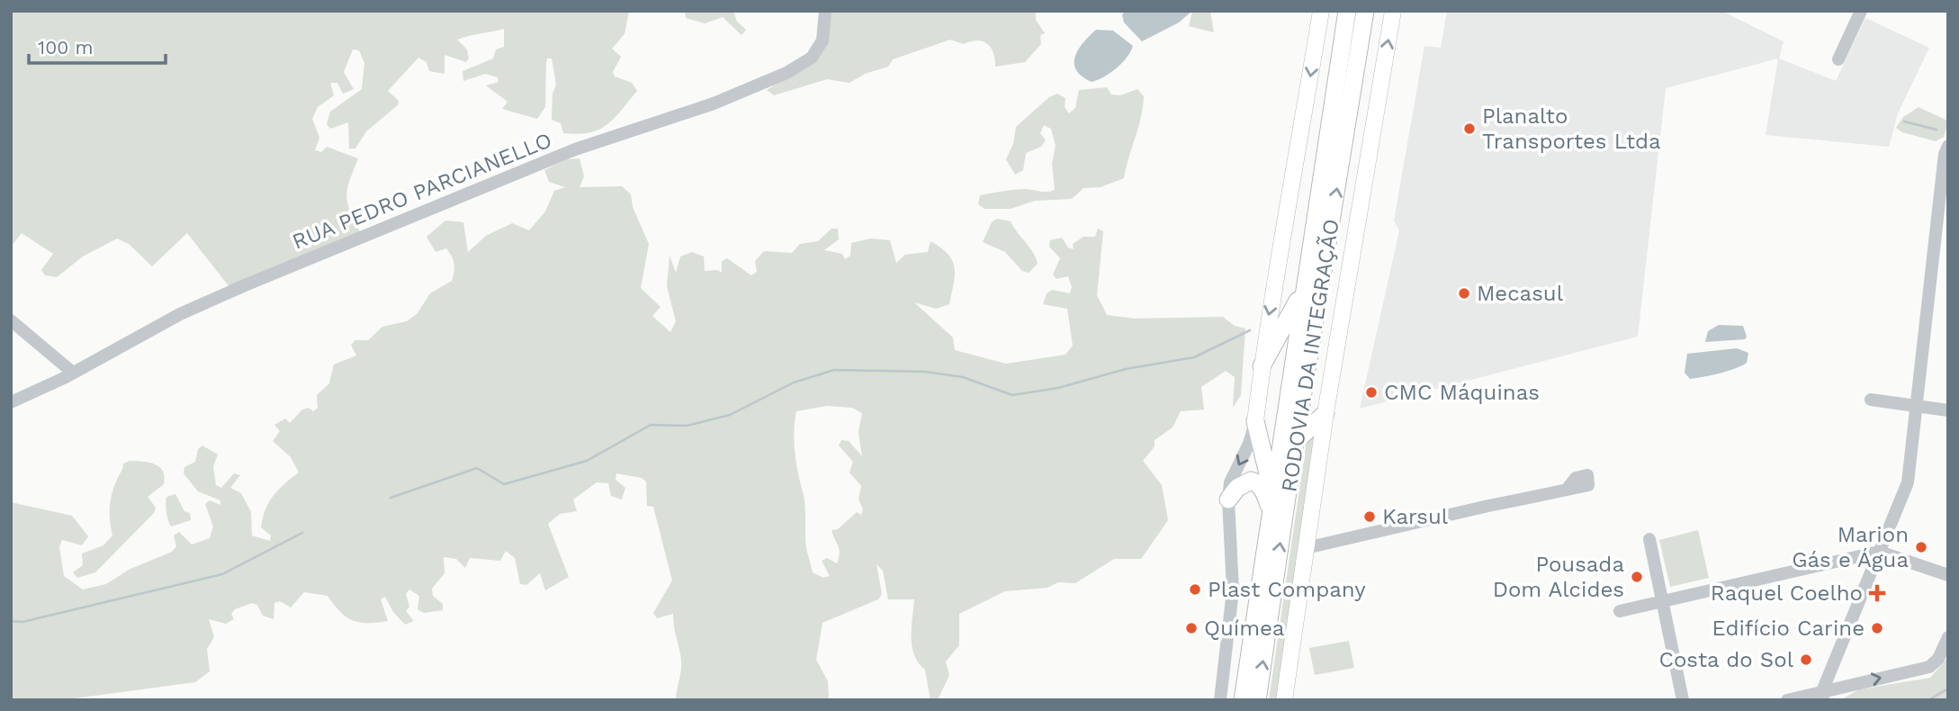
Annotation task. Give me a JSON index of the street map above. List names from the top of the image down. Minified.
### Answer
{"streets":{"highway":["RODOVIA DA INTEGRAÇÃO"],"street":["RUA PEDRO PARCIANELLO"]},"places":{"other":["Planalto Transportes Ltda","Mecasul","CMC Máquinas","Karsul","Marion Gás e Água","Pousada Dom Alcides","Plast Company","Químea","Edifício Carine","Costa do Sol"],"health":["Raquel Coelho"]},"scale_bar":"100 m"}
